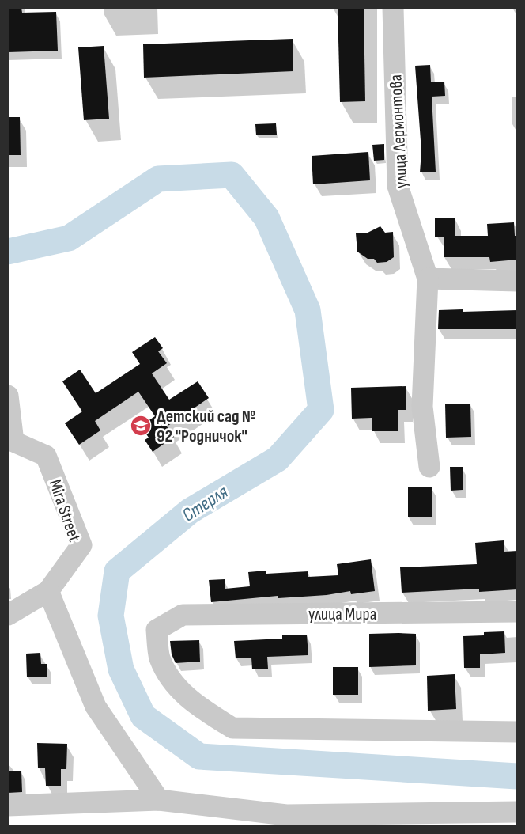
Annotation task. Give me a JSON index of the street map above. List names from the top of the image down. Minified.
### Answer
{"streets":{"street":["улица Лермонтова","Mira Street","улица Мира"]},"water":["Стерля"],"places":{"school or university":["Детский сад № 92 \"Родничок\""]}}
